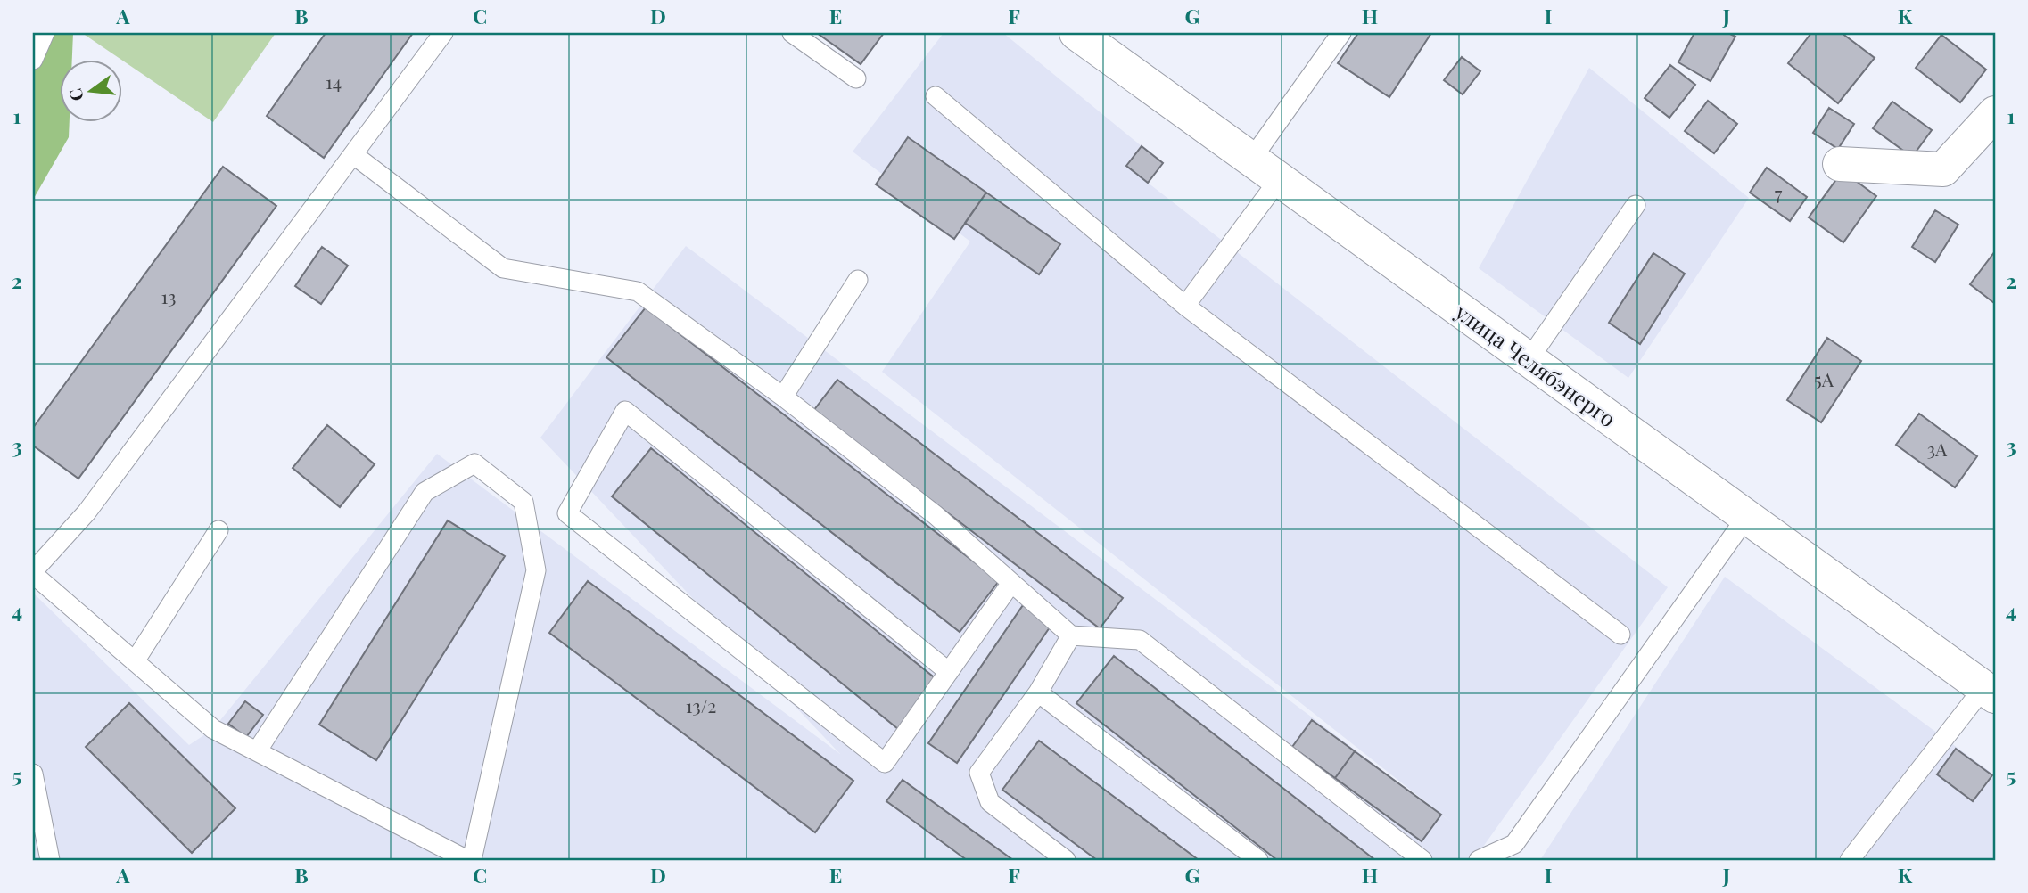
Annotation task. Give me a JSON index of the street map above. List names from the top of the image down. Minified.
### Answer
{"streets":{"street":["улица Челябэнерго"]},"house_numbers":["14","7","13","5А","3А","13/2"],"north":"left","grid":{"columns":["A","B","C","D","E","F","G","H","I","J","K"],"rows":["1","2","3","4","5"]}}
